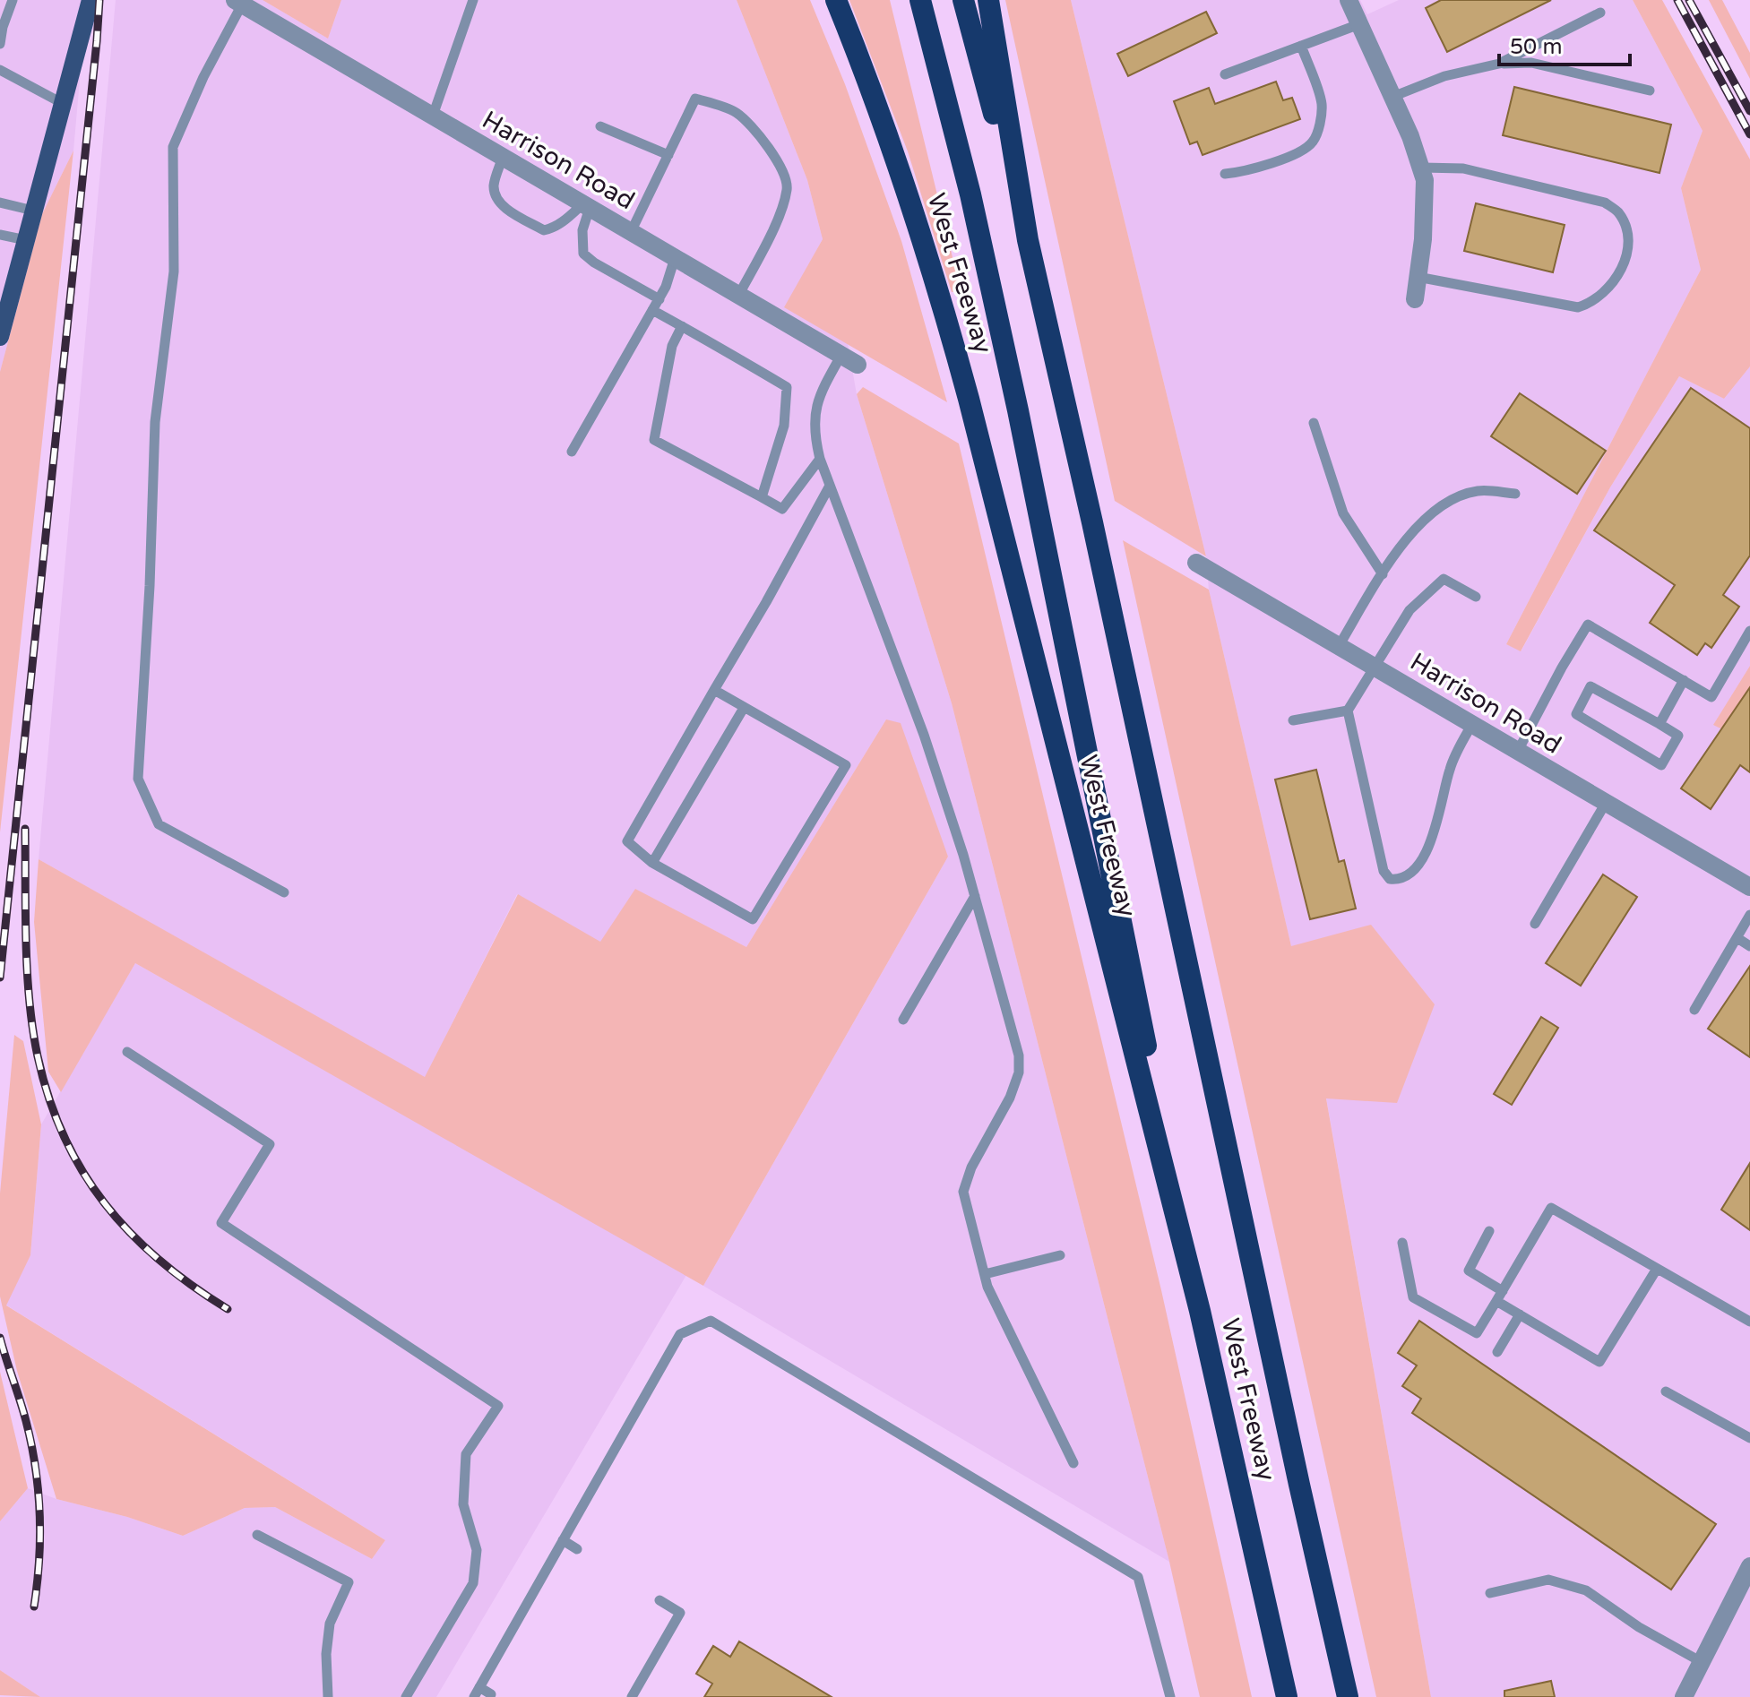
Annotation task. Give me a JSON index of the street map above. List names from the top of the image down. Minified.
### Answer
{"streets":{"highway":["West Freeway"],"street":["Harrison Road"]},"scale_bar":"50 m"}
